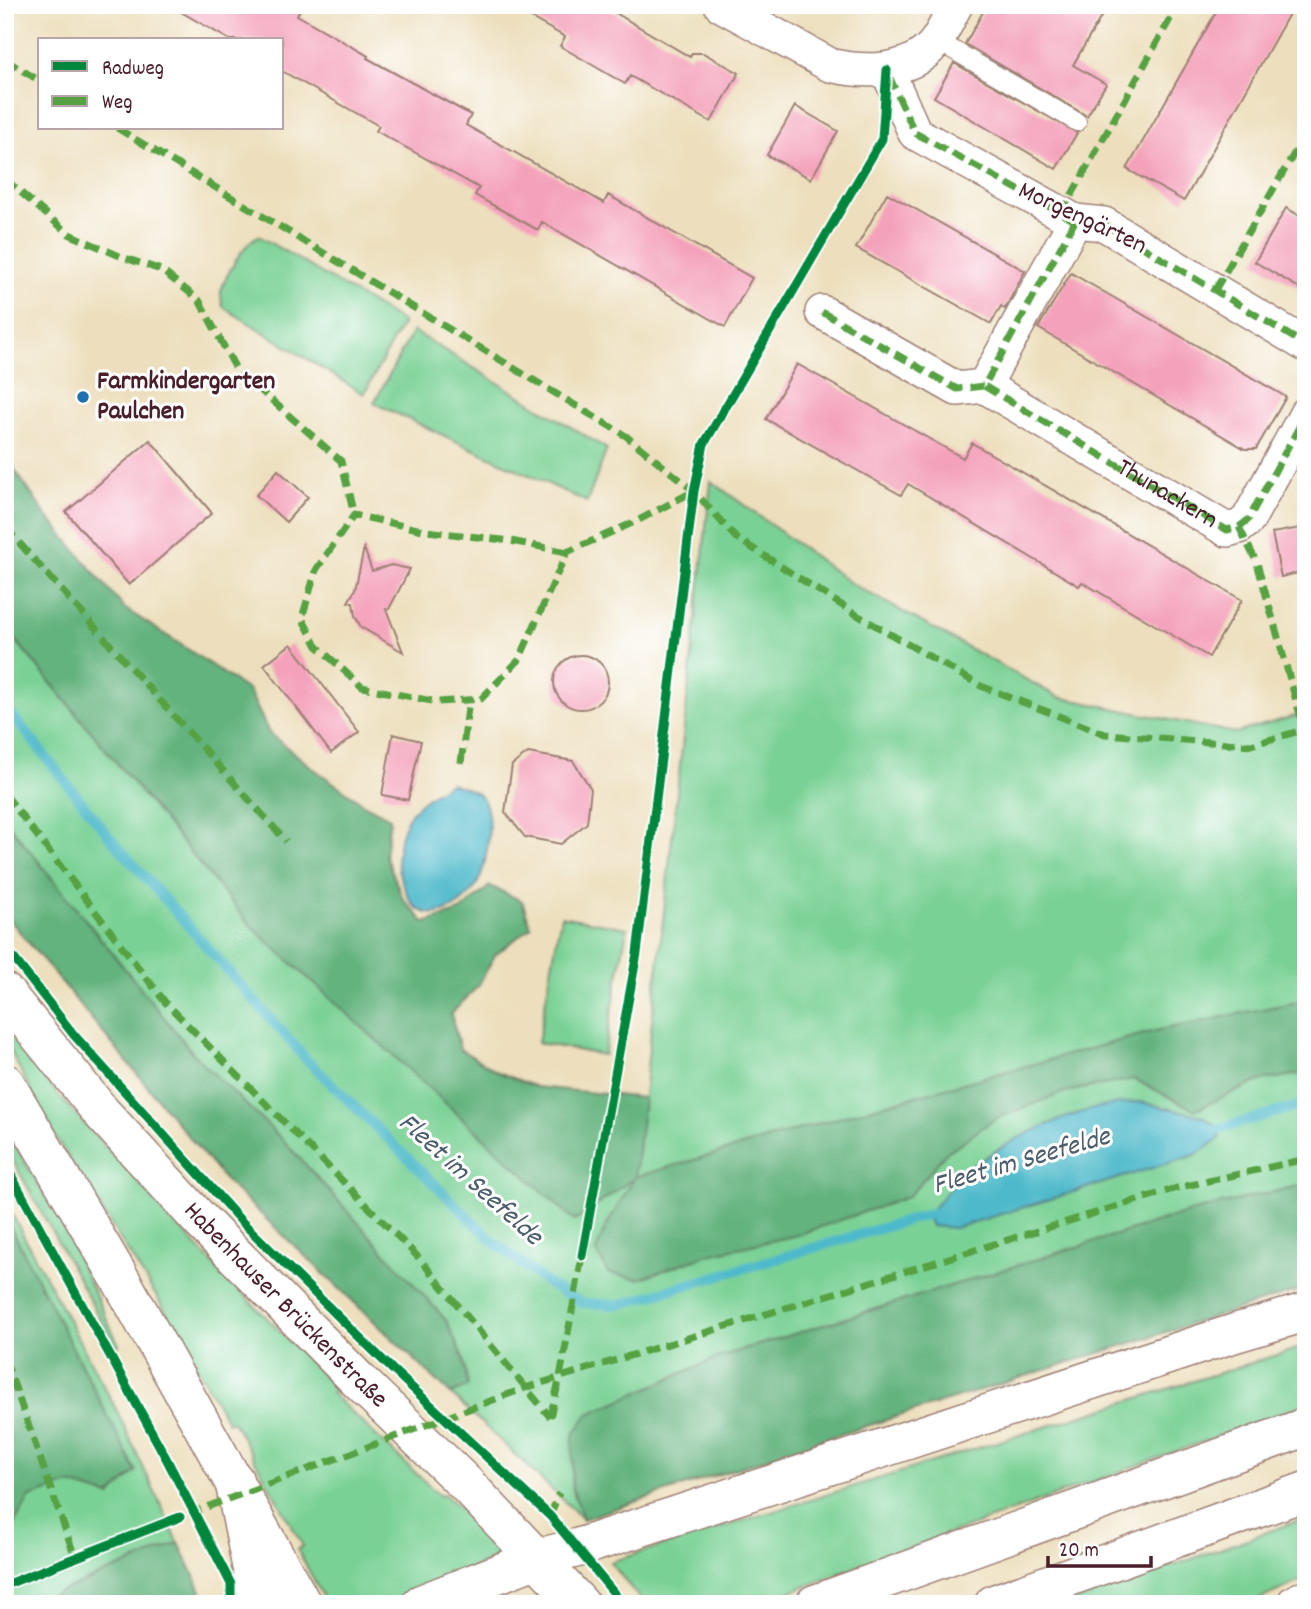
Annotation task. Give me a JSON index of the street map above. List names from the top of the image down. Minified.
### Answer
{"streets":{"main road":["Habenhauser Brückenstraße"],"street":["Morgengärten","Thunackern"]},"water":["Fleet im Seefelde"],"places":["Farmkindergarten Paulchen"],"legend":["Radweg","Weg"],"scale_bar":"20 m"}
